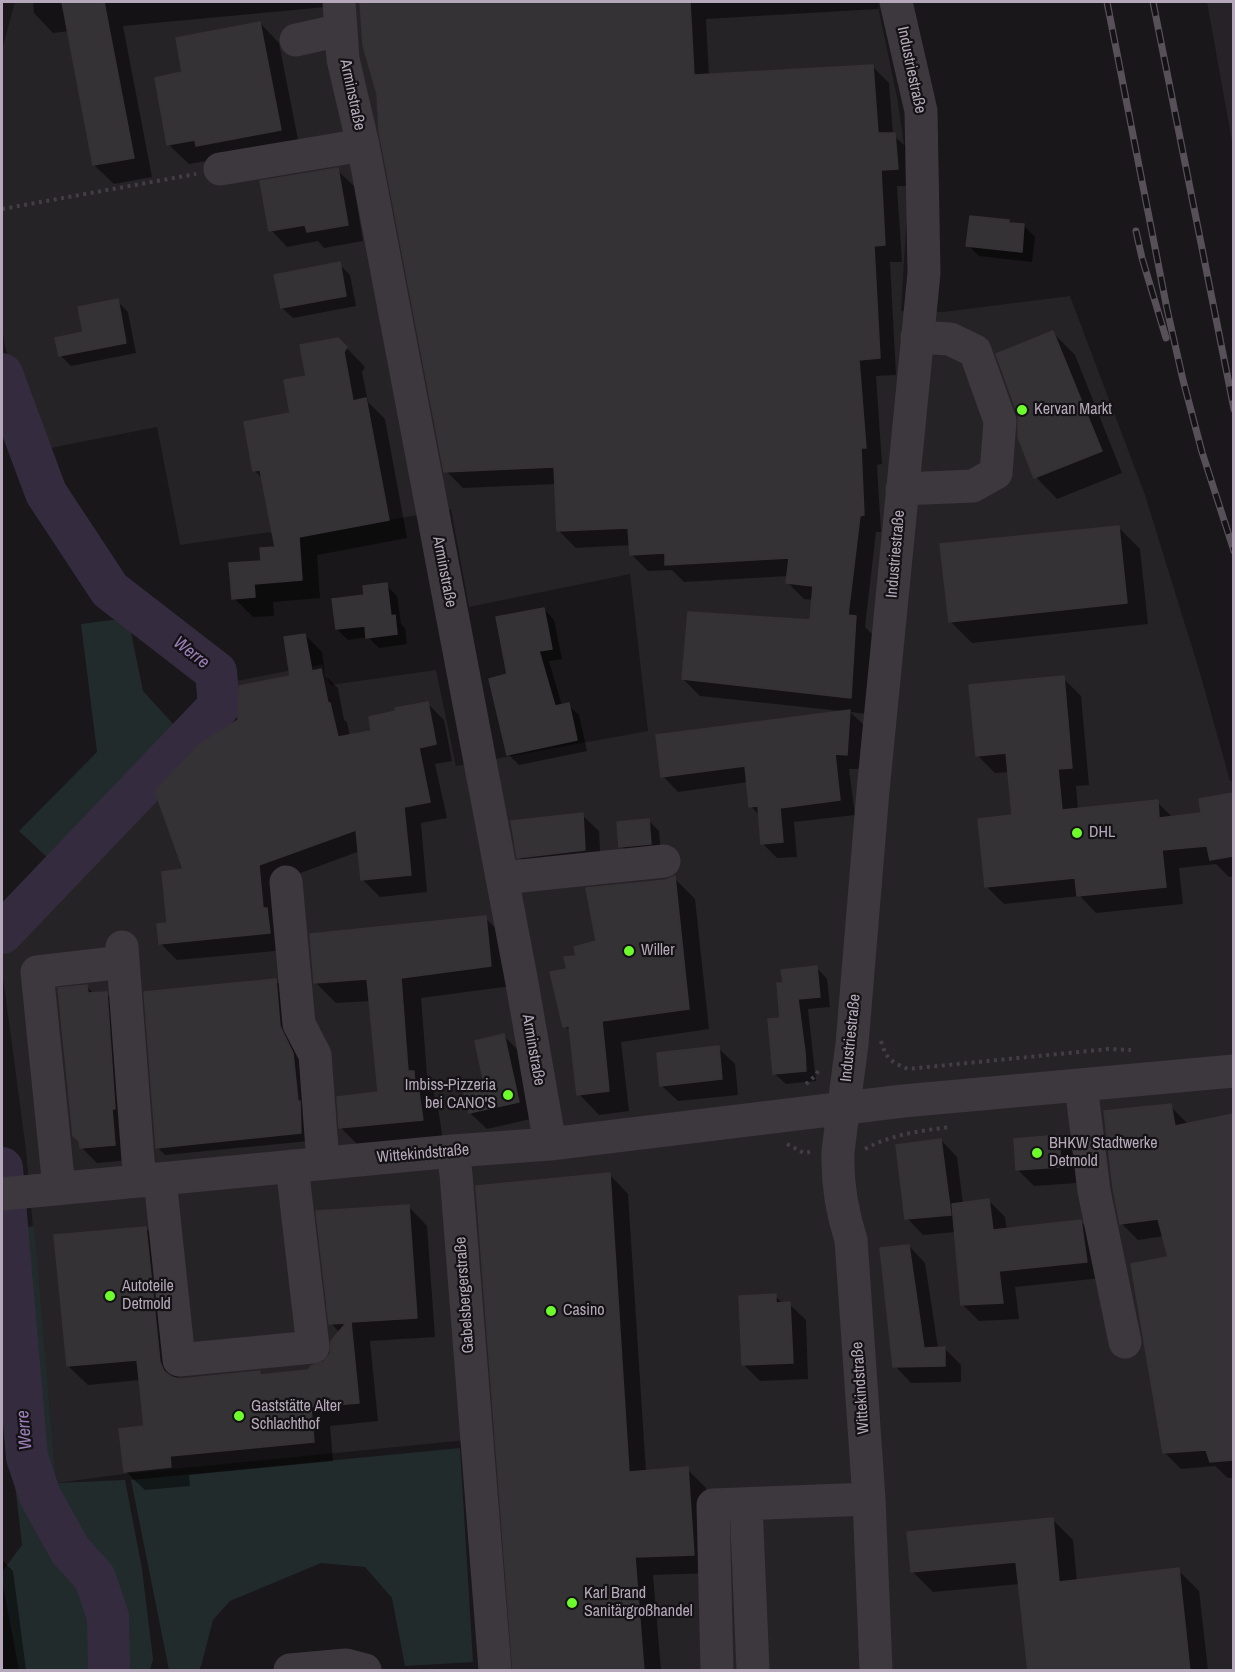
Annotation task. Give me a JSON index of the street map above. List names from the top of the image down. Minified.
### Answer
{"streets":{"street":["Industriestraße","Arminstraße","Wittekindstraße","Gabelsbergerstraße"]},"crossings":[["Industriestraße","Wittekindstraße"],["Arminstraße","Wittekindstraße"],["Wittekindstraße","Gabelsbergerstraße"]],"water":["Werre"],"places":["Kervan Markt","DHL","Willer","Imbiss-Pizzeria bei CANO'S","BHKW Stadtwerke Detmold","Autoteile Detmold","Casino","Gaststätte Alter Schlachthof","Karl Brand Sanitärgroßhandel"]}
